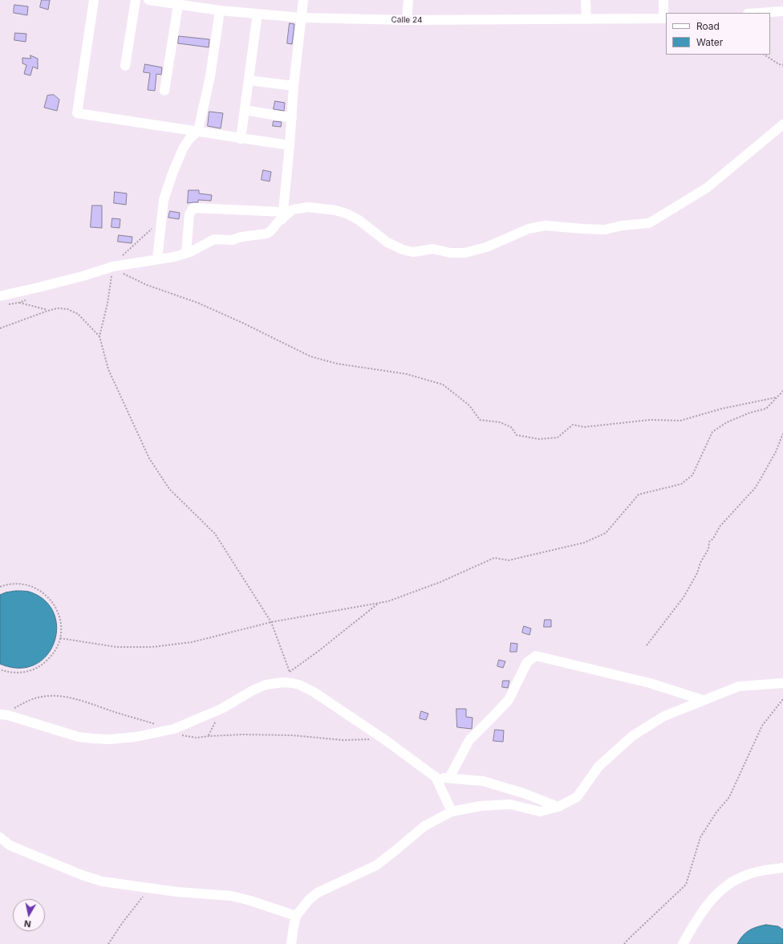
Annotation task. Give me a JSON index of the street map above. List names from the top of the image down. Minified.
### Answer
{"streets":{"street":["Calle 24"]},"legend":["Road","Water"],"north":"bottom"}
